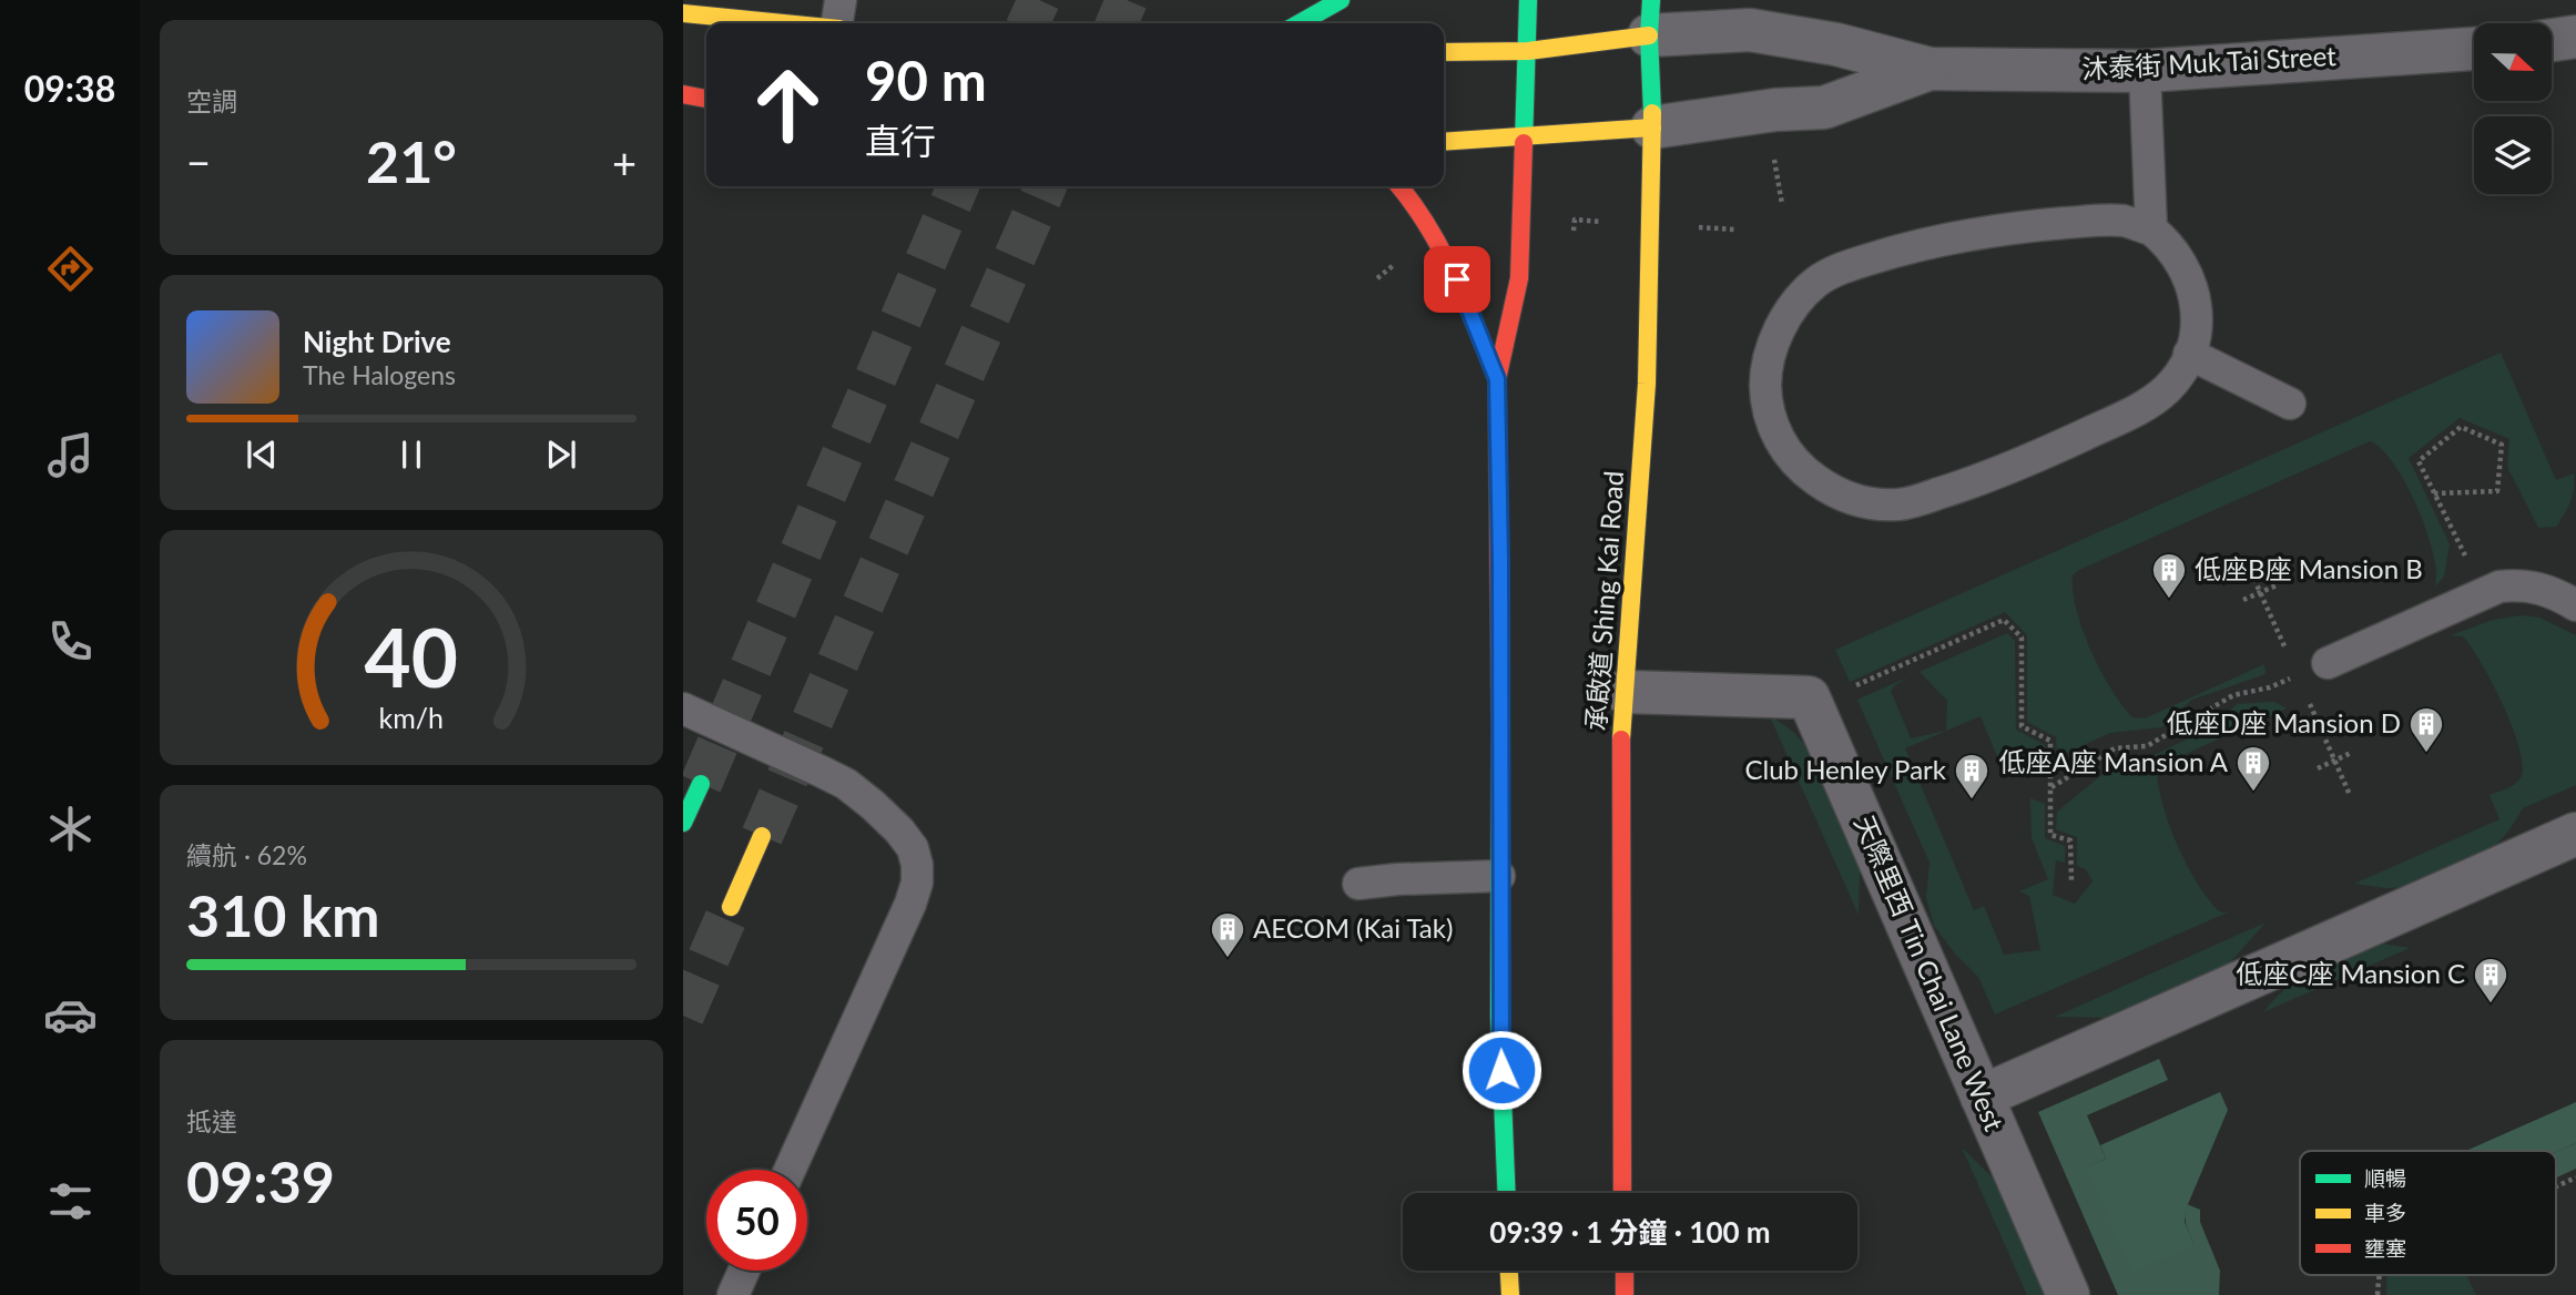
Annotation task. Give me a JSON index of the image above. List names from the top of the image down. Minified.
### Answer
{"streets":{"main road":["承啟道 Shing Kai Road"],"street":["沐泰街 Muk Tai Street","天際里西 Tin Chai Lane West"]},"crossings":[["沐泰街 Muk Tai Street","承啟道 Shing Kai Road"]],"places":{"building":["低座B座 Mansion B","低座D座 Mansion D","低座A座 Mansion A","Club Henley Park","AECOM (Kai Tak)","低座C座 Mansion C"]},"legend":["順暢","車多","壅塞"],"north":"right","page":{"tabs":"09:38","tile":["空調",["續航 · 62%","310 km"],["抵達","09:39"]],"turn":["90 m","直行"],"heat":["−","21°","+"],"song":["Night Drive","The Halogens"],"limit":"50","trip":"09:39 · 1 分鐘 · 100 m","gauge":["40","km/h"]}}
